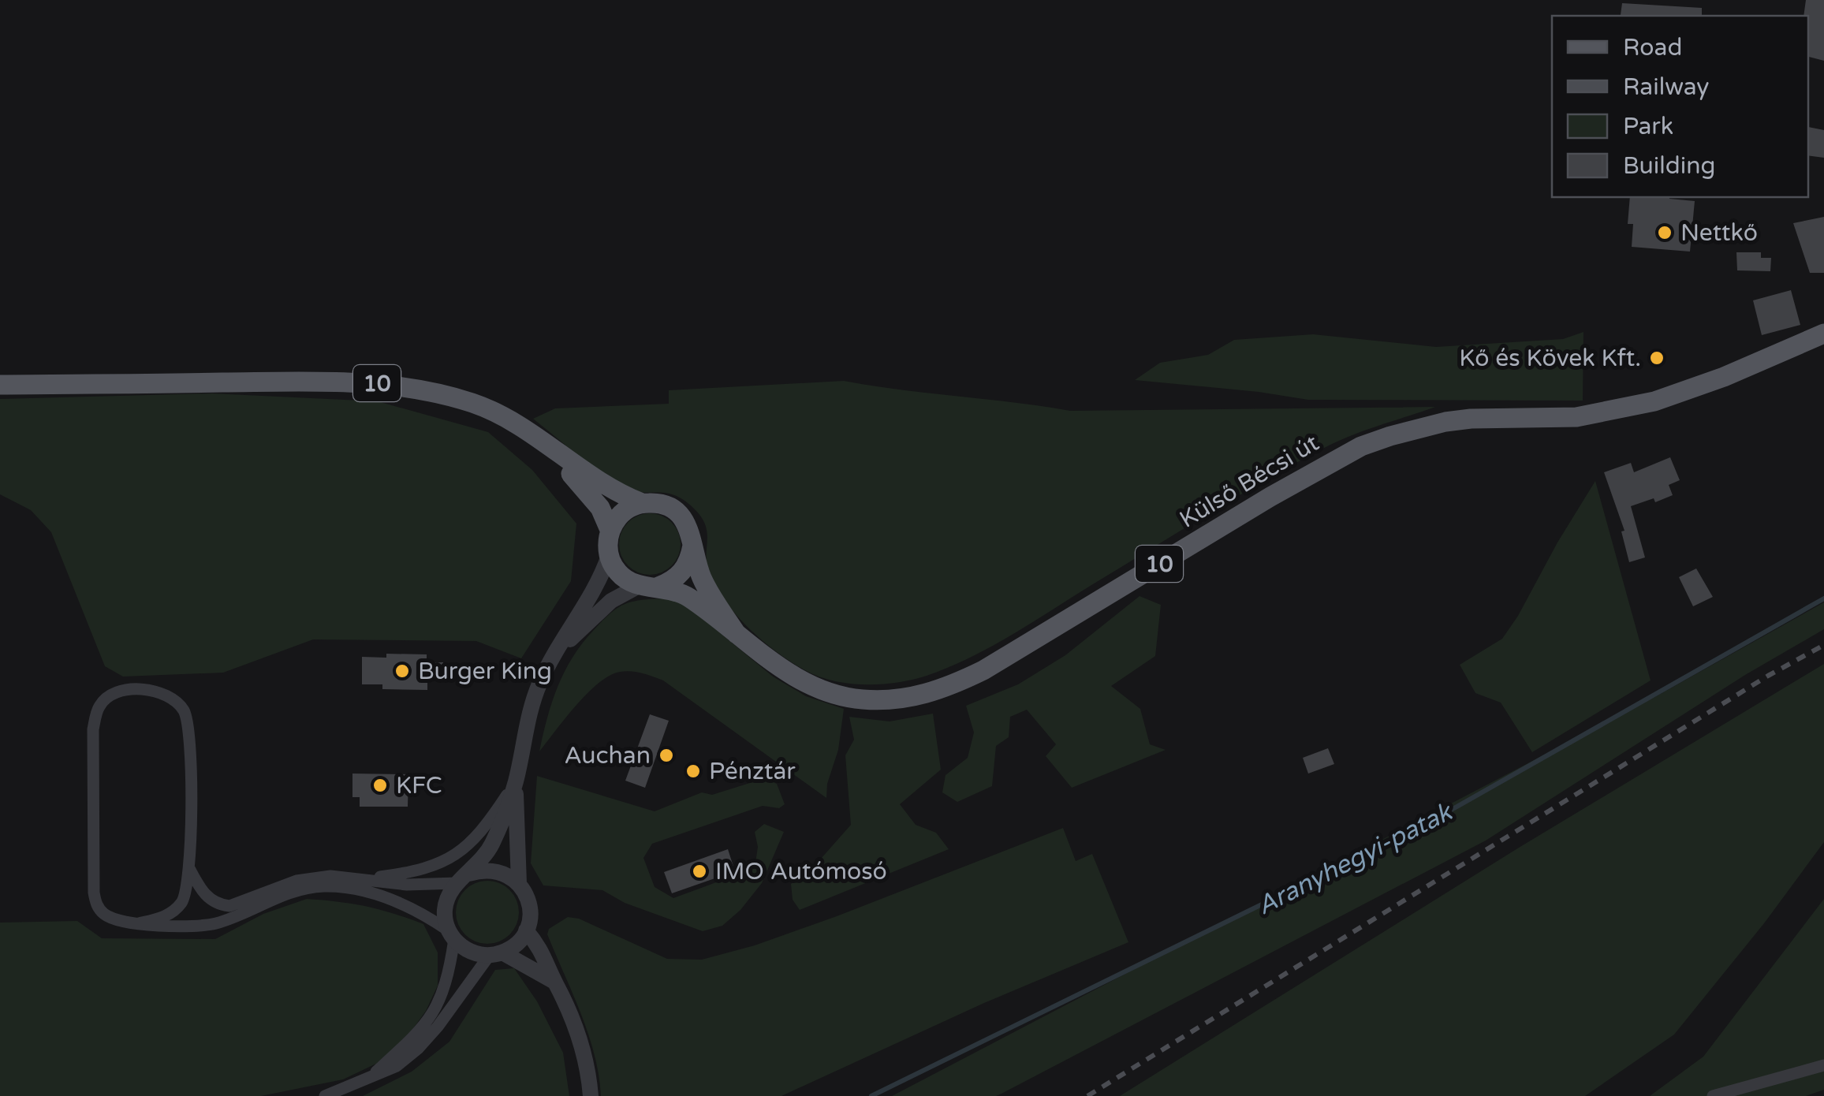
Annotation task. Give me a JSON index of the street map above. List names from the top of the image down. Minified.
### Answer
{"streets":{"main road":["10","Külső Bécsi út"]},"crossings":[["10","Külső Bécsi út"]],"water":["Aranyhegyi-patak"],"places":["Nettkő","Kő és Kövek Kft.","Burger King","Auchan","Pénztár","KFC","IMO Autómosó"],"legend":["Road","Railway","Park","Building"]}
